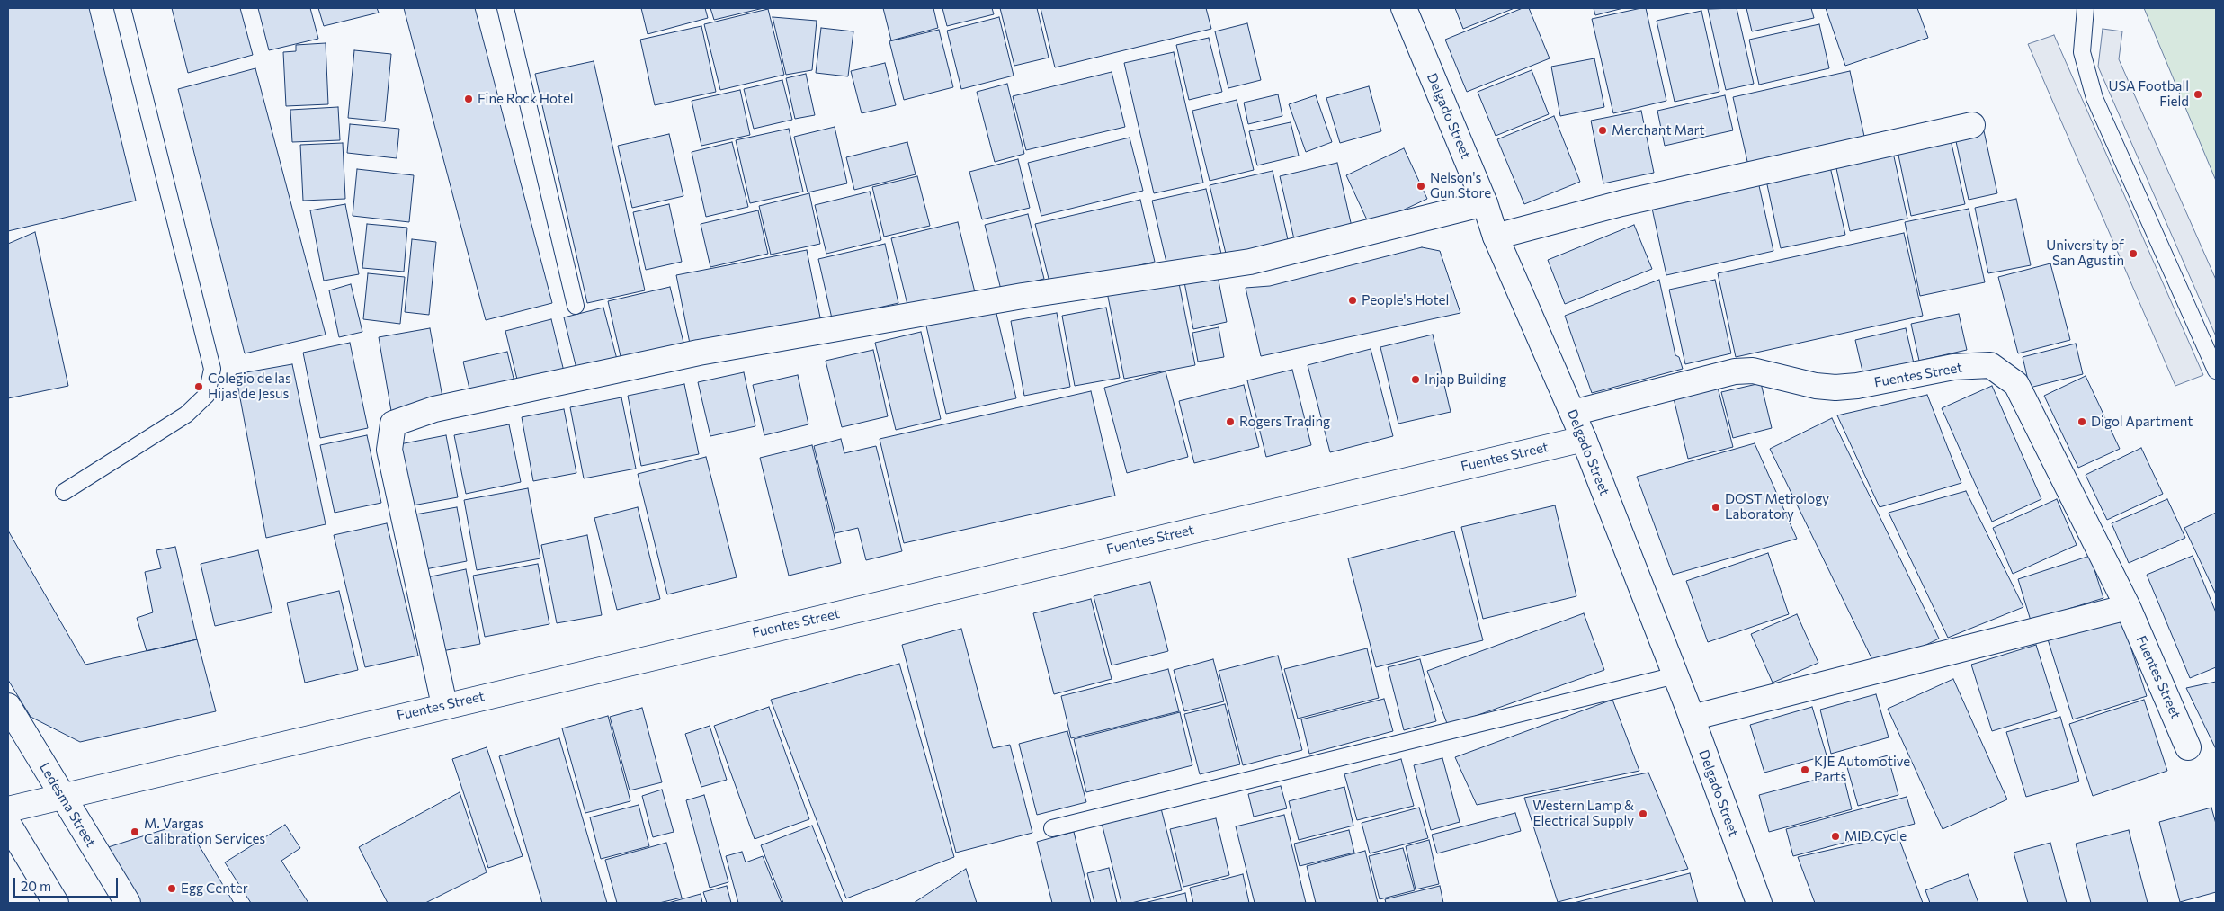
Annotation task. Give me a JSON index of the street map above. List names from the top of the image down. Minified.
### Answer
{"streets":{"street":["Delgado Street","Fuentes Street","Ledesma Street"]},"crossings":[["Delgado Street","Fuentes Street"],["Fuentes Street","Ledesma Street"]],"places":["USA Football Field","Fine Rock Hotel","Merchant Mart","Nelson's Gun Store","University of San Agustin","People's Hotel","Injap Building","Colegio de las Hijas de Jesus","Rogers Trading","Digol Apartment","DOST Metrology Laboratory","KJE Automotive Parts","Western Lamp & Electrical Supply","M. Vargas Calibration Services","MID Cycle","Egg Center"],"scale_bar":"20 m"}
